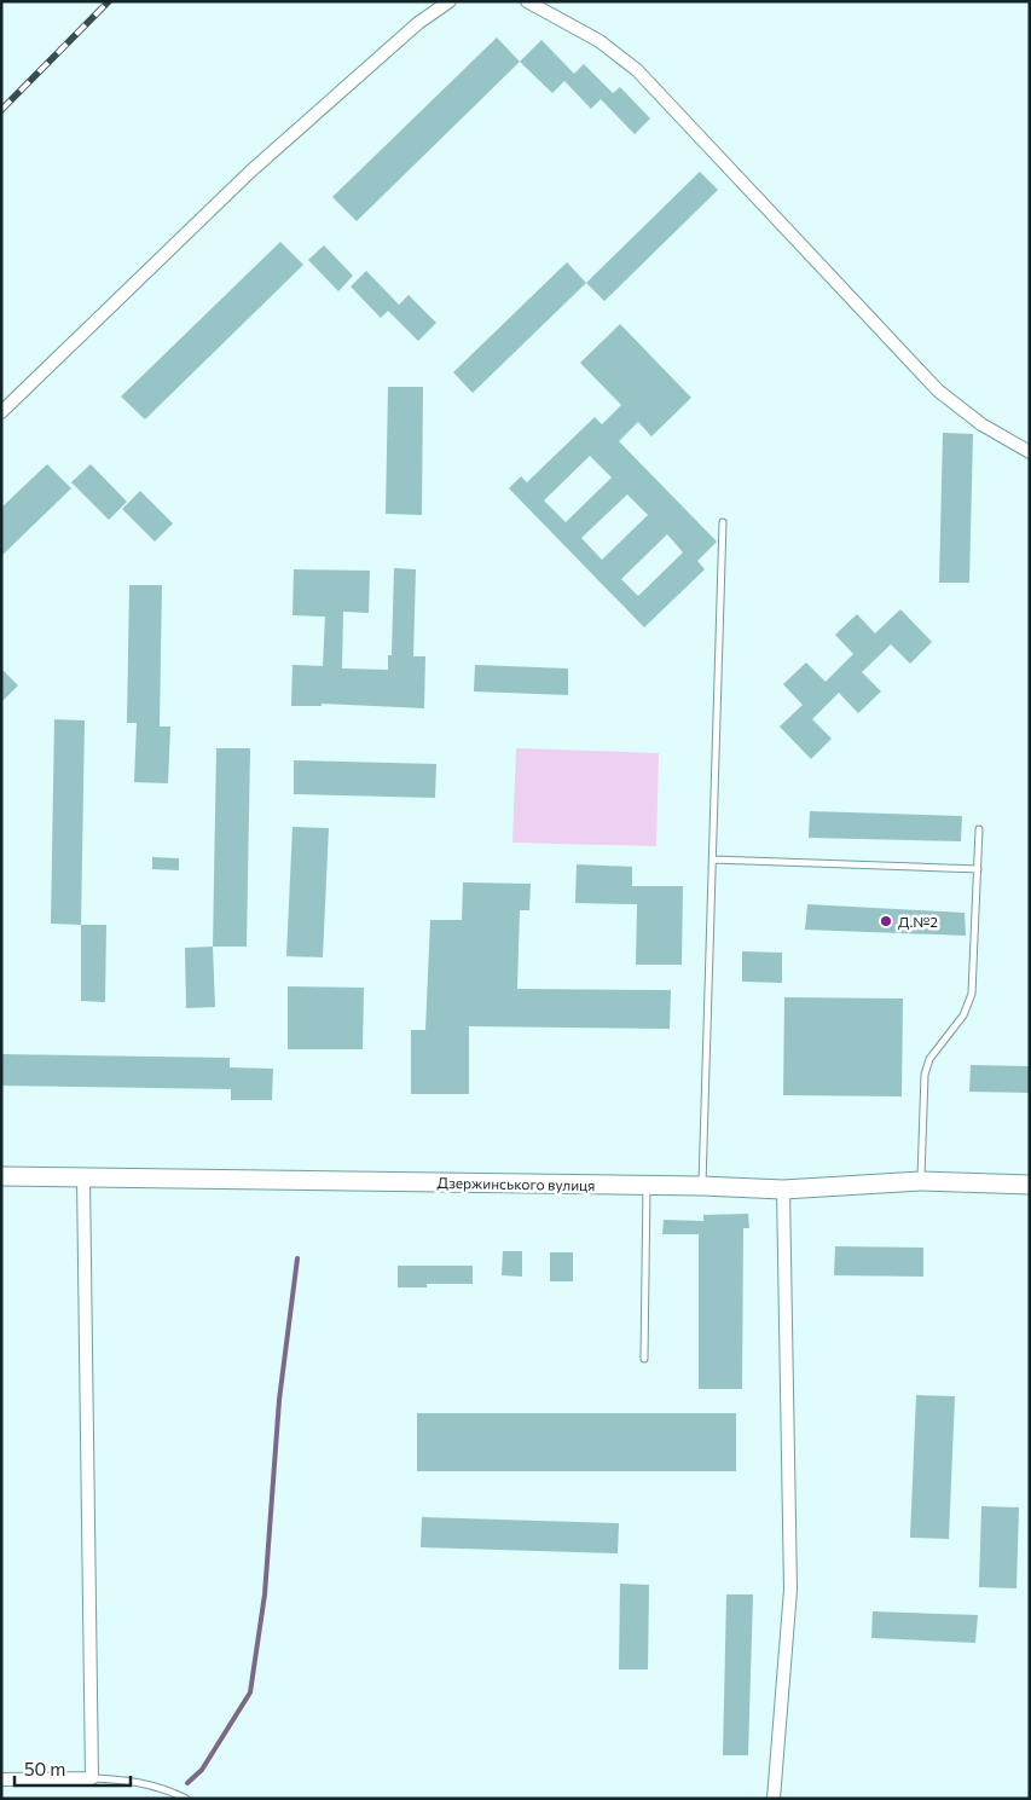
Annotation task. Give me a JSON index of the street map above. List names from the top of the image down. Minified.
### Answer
{"streets":{"main road":["Дзержинського вулиця"]},"places":["Д.№2"],"scale_bar":"50 m"}
